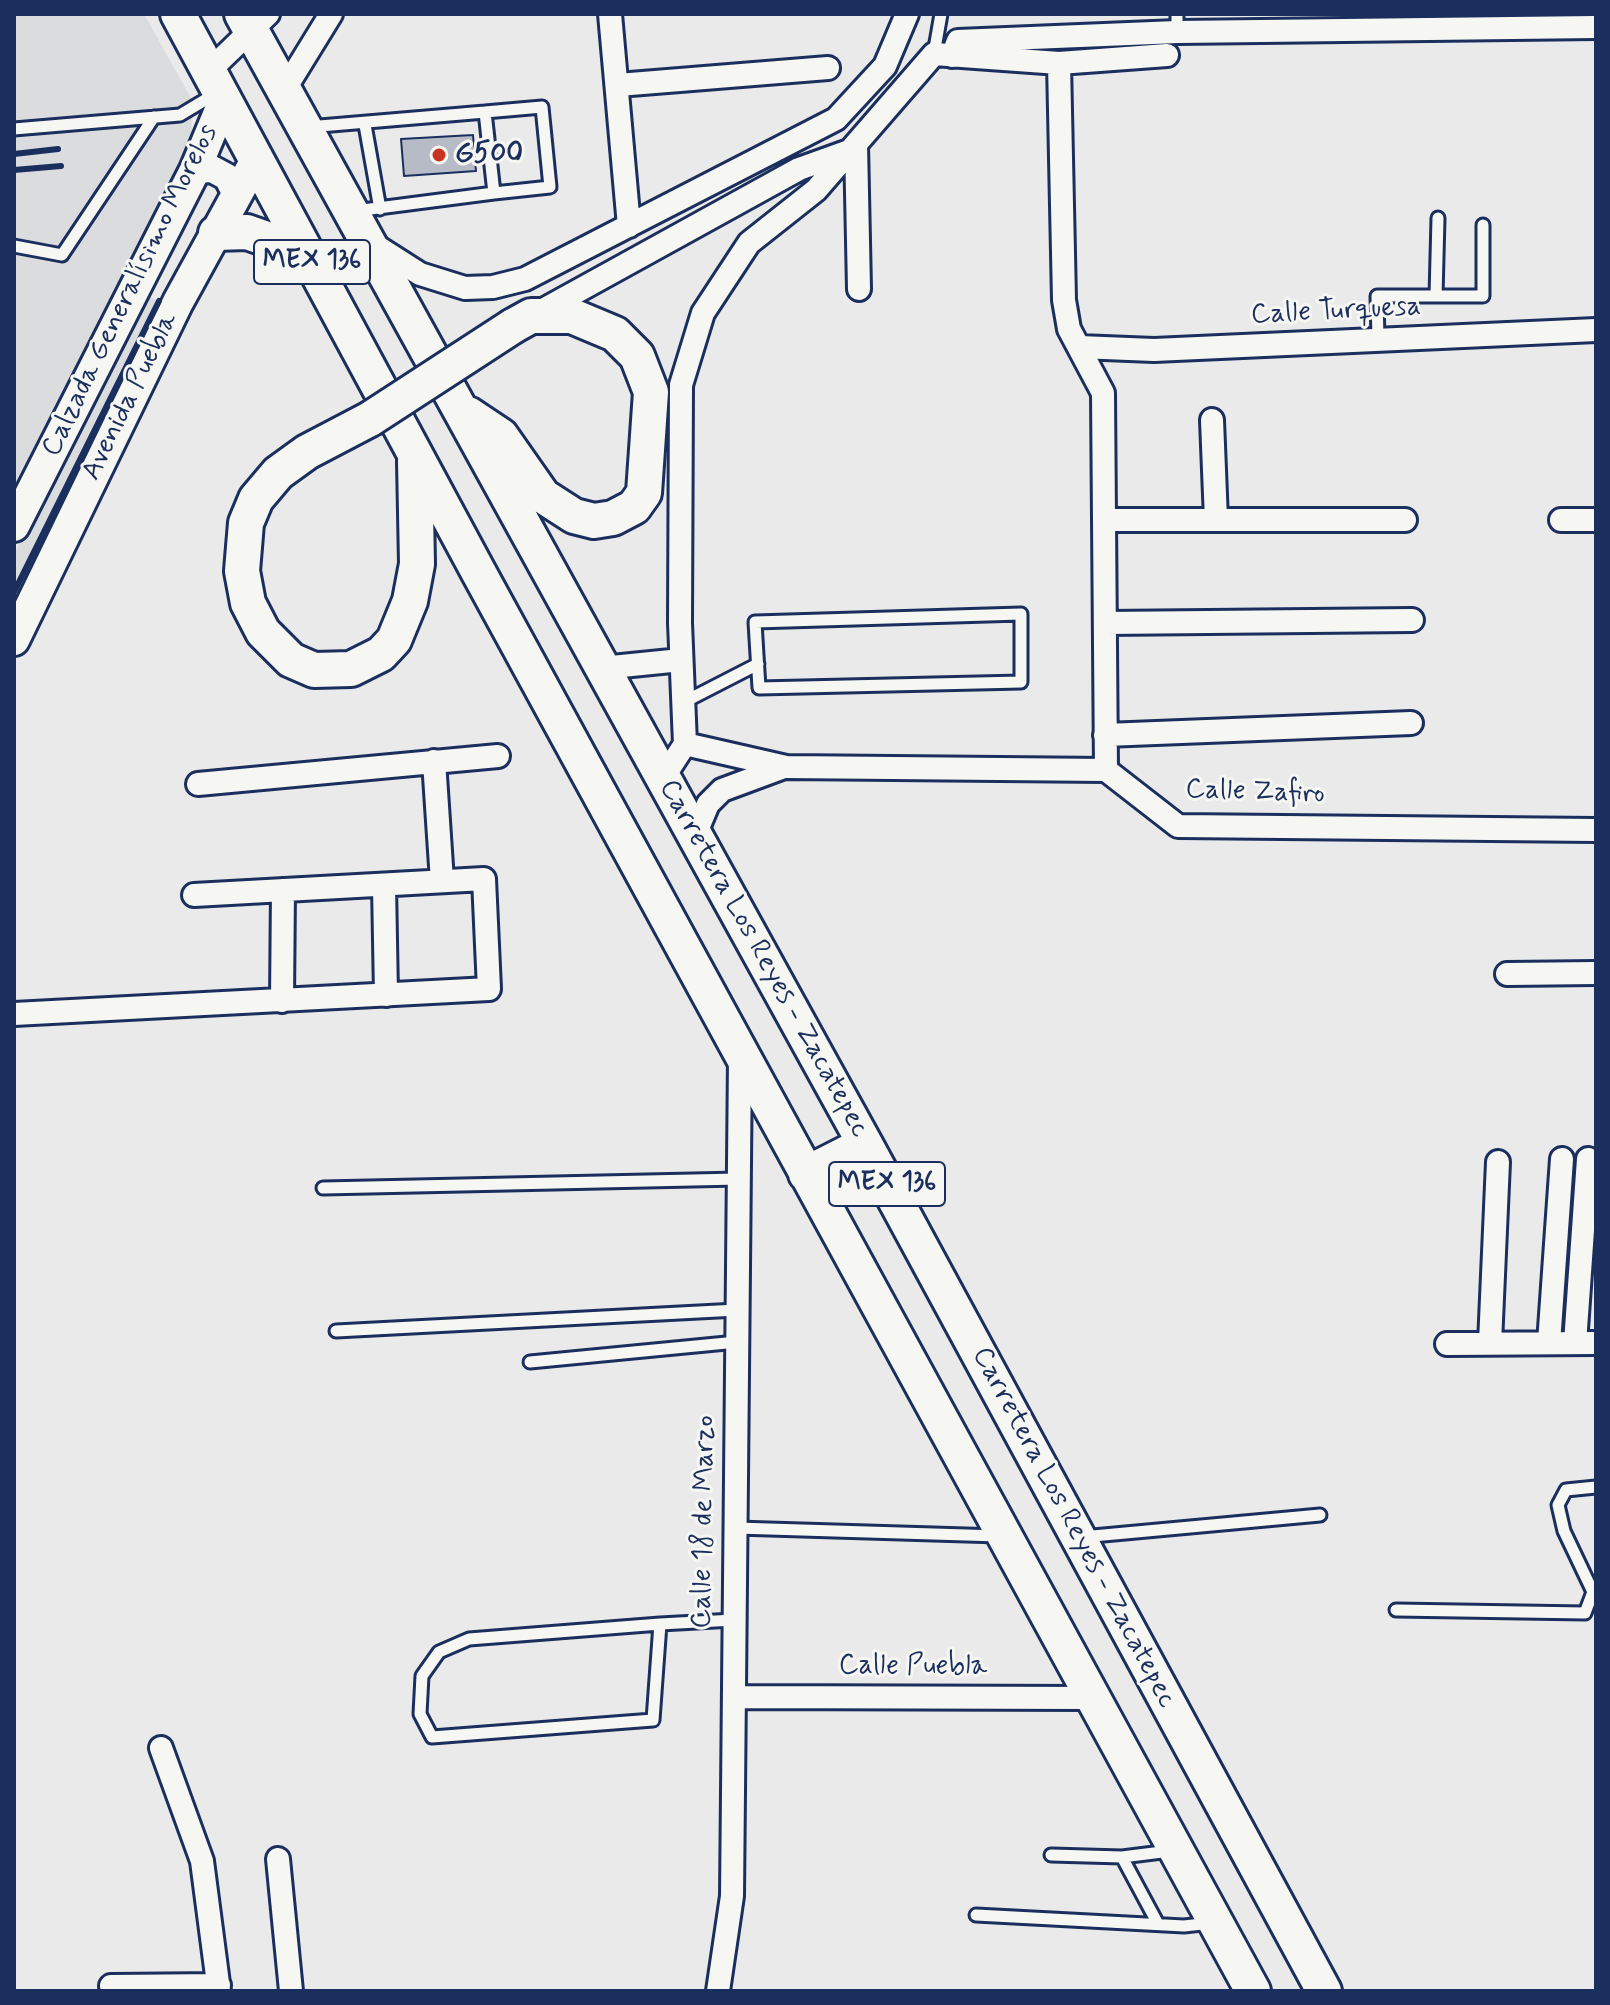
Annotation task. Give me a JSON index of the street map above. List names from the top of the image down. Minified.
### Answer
{"streets":{"main road":["MEX 136","Calzada Generalísimo Morelos","Avenida Puebla","Carretera Los Reyes - Zacatepec"],"street":["Calle Turquesa","Calle Zafiro","Calle 18 de Marzo","Calle Puebla"]},"crossings":[["MEX 136","Calzada Generalísimo Morelos"],["MEX 136","Avenida Puebla"],["MEX 136","Calle 18 de Marzo"],["MEX 136","Calle Puebla"],["Calle 18 de Marzo","Calle Puebla"]],"places":["G500"]}
